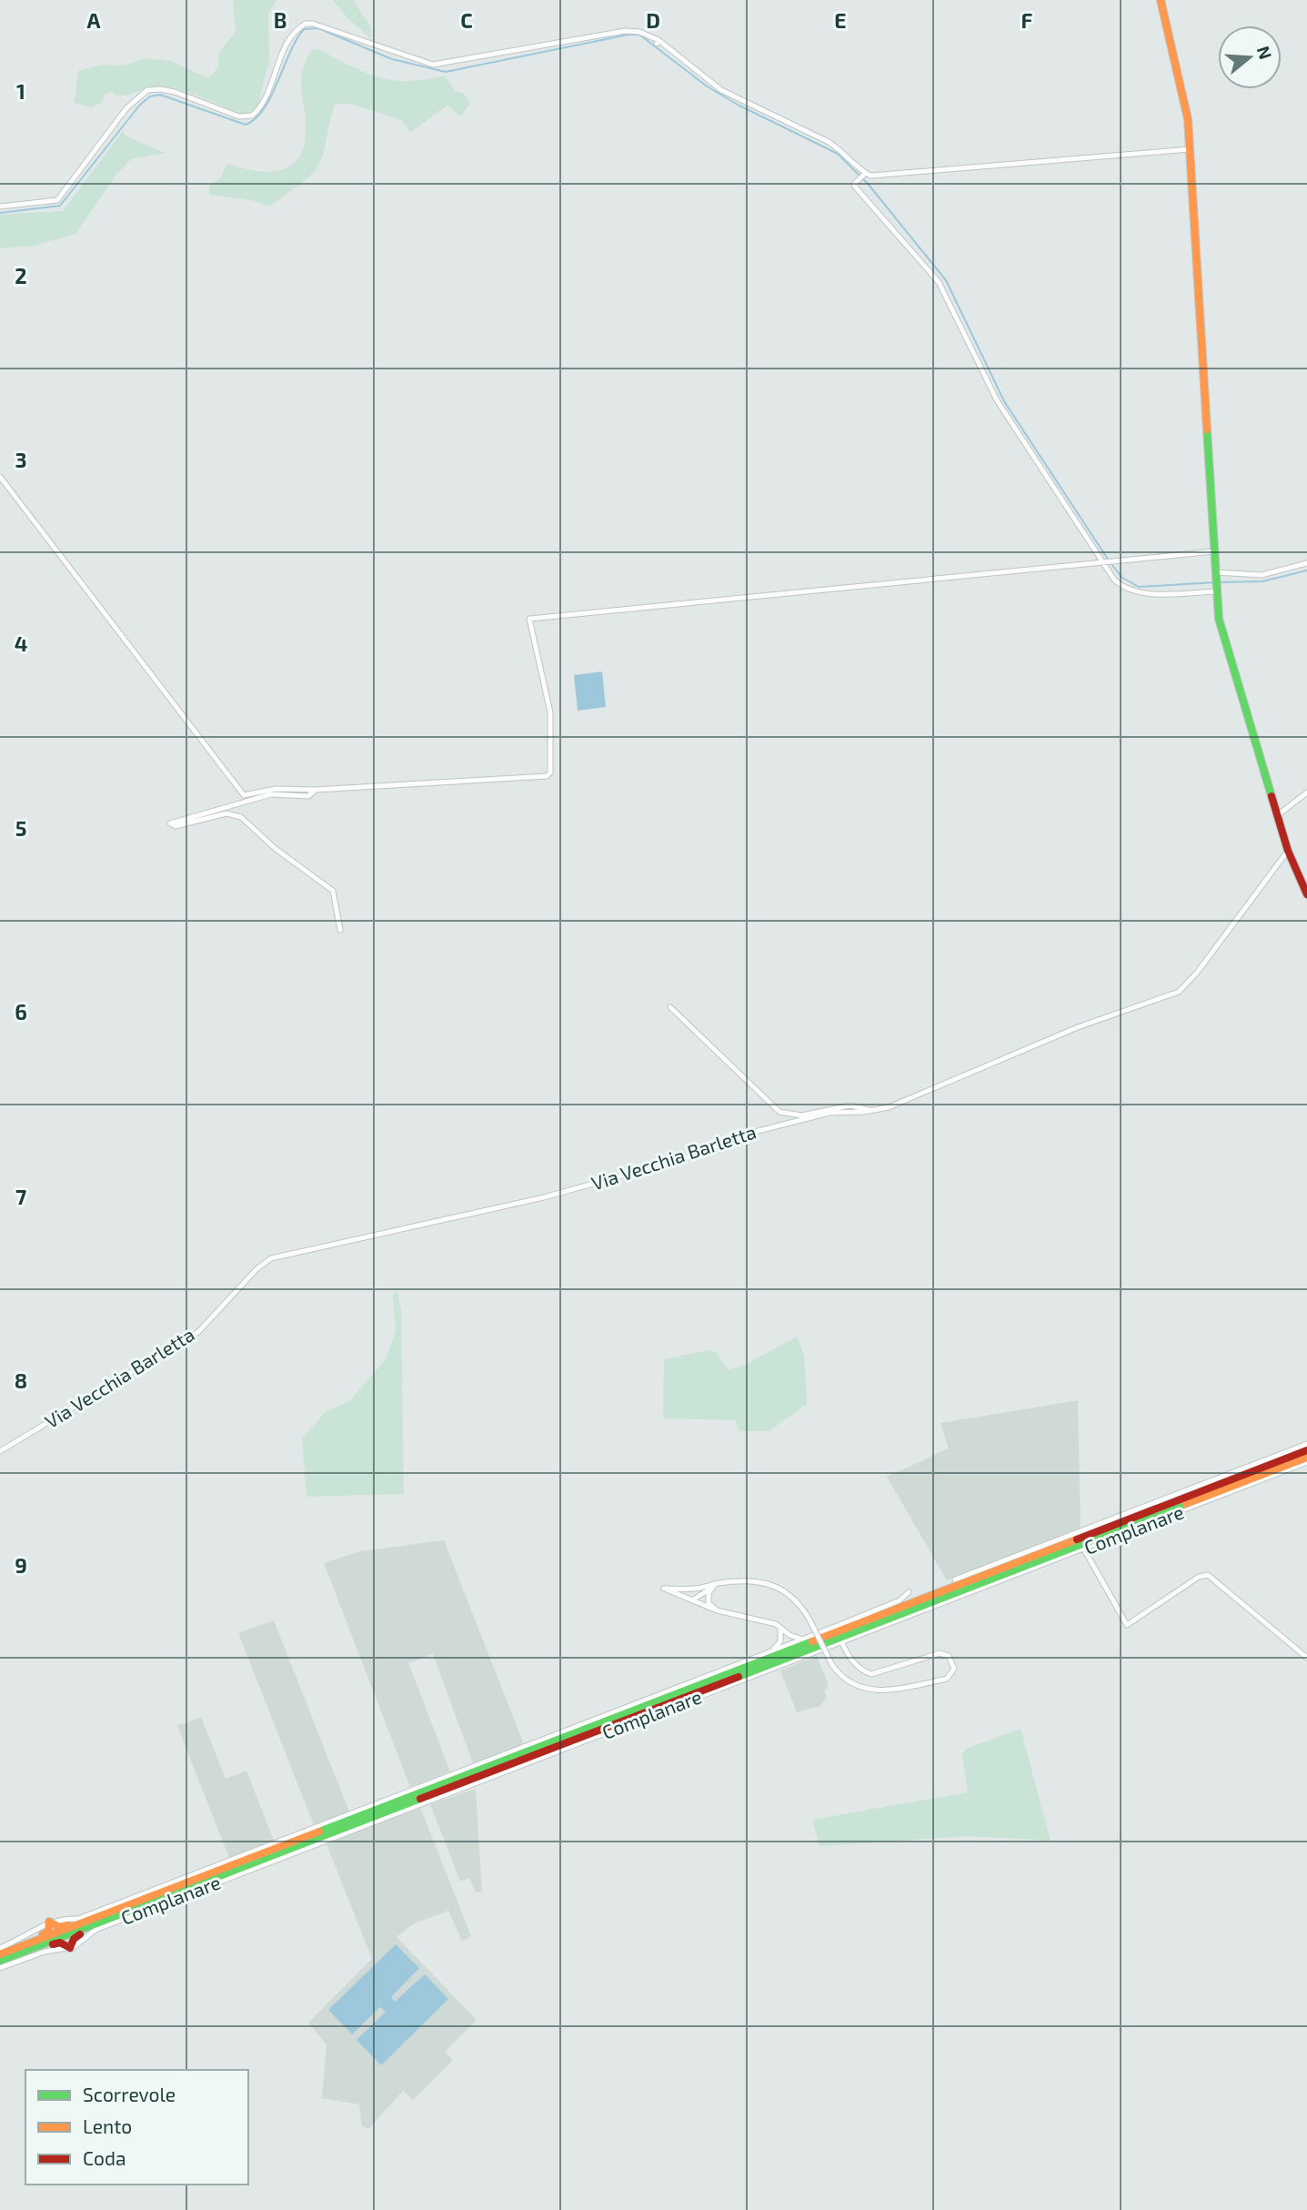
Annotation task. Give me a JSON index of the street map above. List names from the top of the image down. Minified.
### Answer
{"streets":{"street":["Via Vecchia Barletta","Complanare"]},"legend":["Scorrevole","Lento","Coda"],"north":"right","grid":{"columns":["A","B","C","D","E","F"],"rows":["1","2","3","4","5","6","7","8","9"]}}
